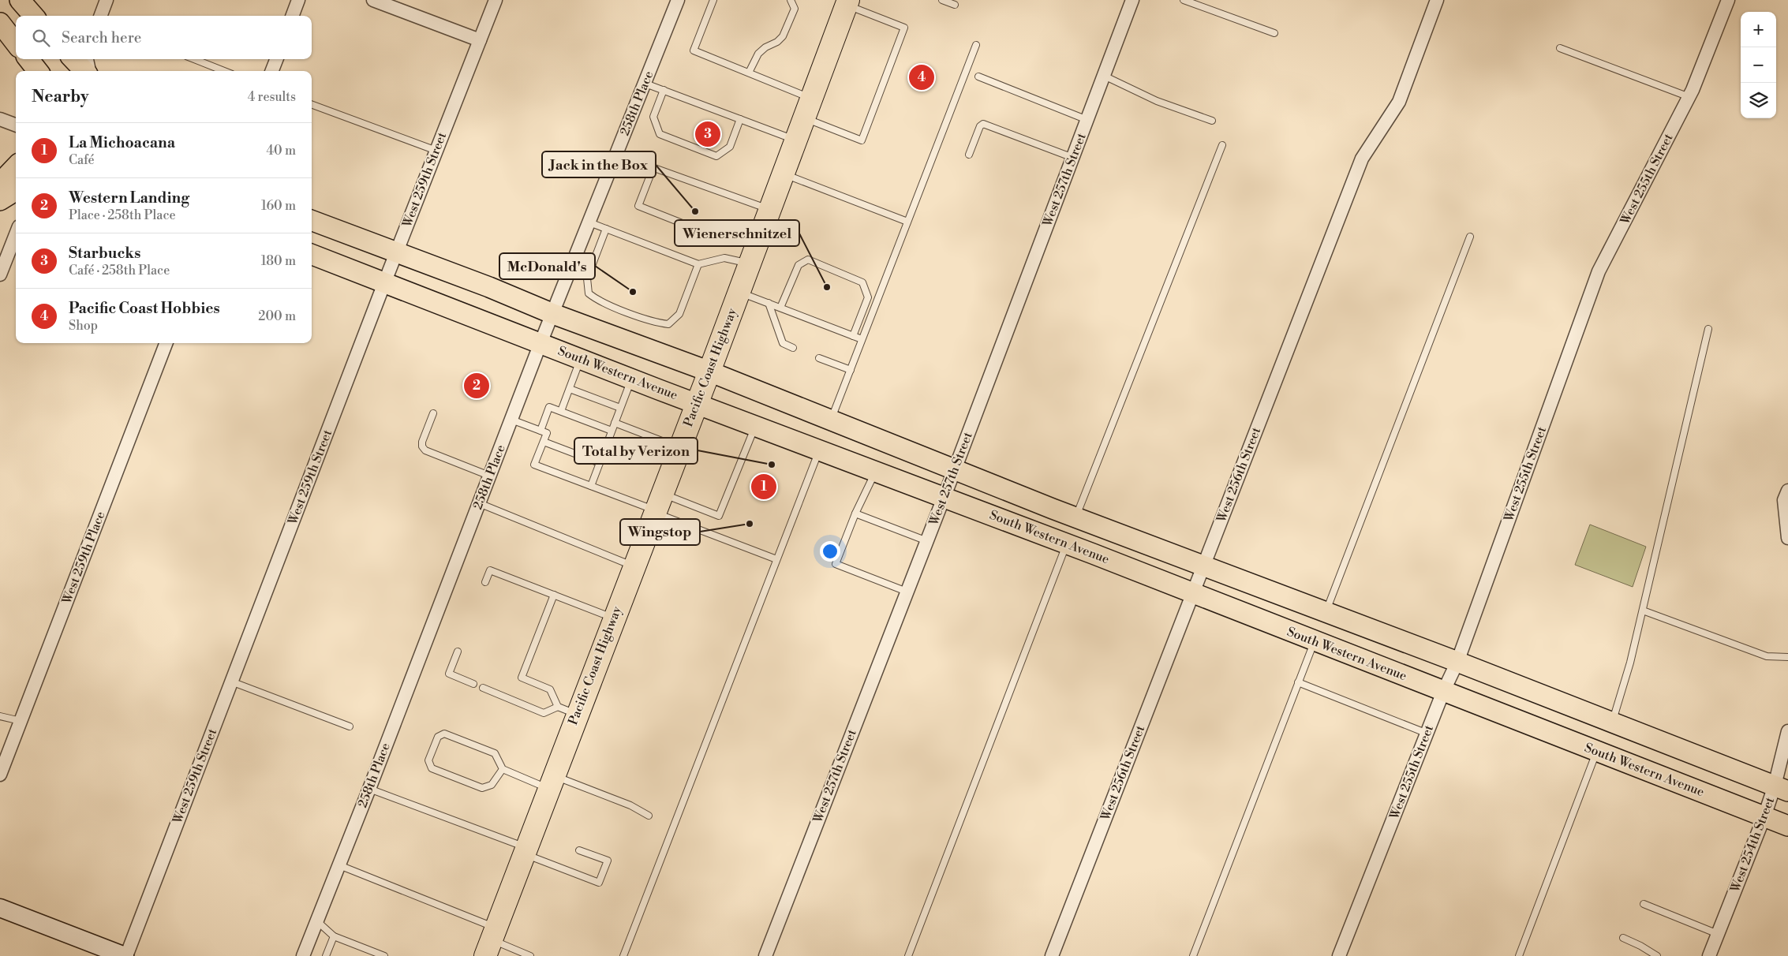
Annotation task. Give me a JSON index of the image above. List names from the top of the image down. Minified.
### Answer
{"streets":{"highway":["Pacific Coast Highway"],"main road":["South Western Avenue"],"street":["258th Place","West 255th Street","West 259th Street","West 257th Street","West 256th Street","West 259th Place","West 254th Street"]},"crossings":[["258th Place","South Western Avenue"],["West 255th Street","South Western Avenue"],["West 259th Street","South Western Avenue"],["West 257th Street","South Western Avenue"],["Pacific Coast Highway","South Western Avenue"],["South Western Avenue","West 256th Street"],["South Western Avenue","West 254th Street"]],"places":["Jack in the Box","Wienerschnitzel","McDonald's","Total by Verizon","Wingstop"],"page":{"map_buttons":["+","−"],"search":"Search here","pins":["4","3","2","1"],"heading":["Nearby","4 results"],"list":[{"mark":"1","name":"La Michoacana","note":"Café","value":"40 m"},{"mark":"2","name":"Western Landing","note":"Place · 258th Place","value":"160 m"},{"mark":"3","name":"Starbucks","note":"Café · 258th Place","value":"180 m"},{"mark":"4","name":"Pacific Coast Hobbies","note":"Shop","value":"200 m"}]}}
